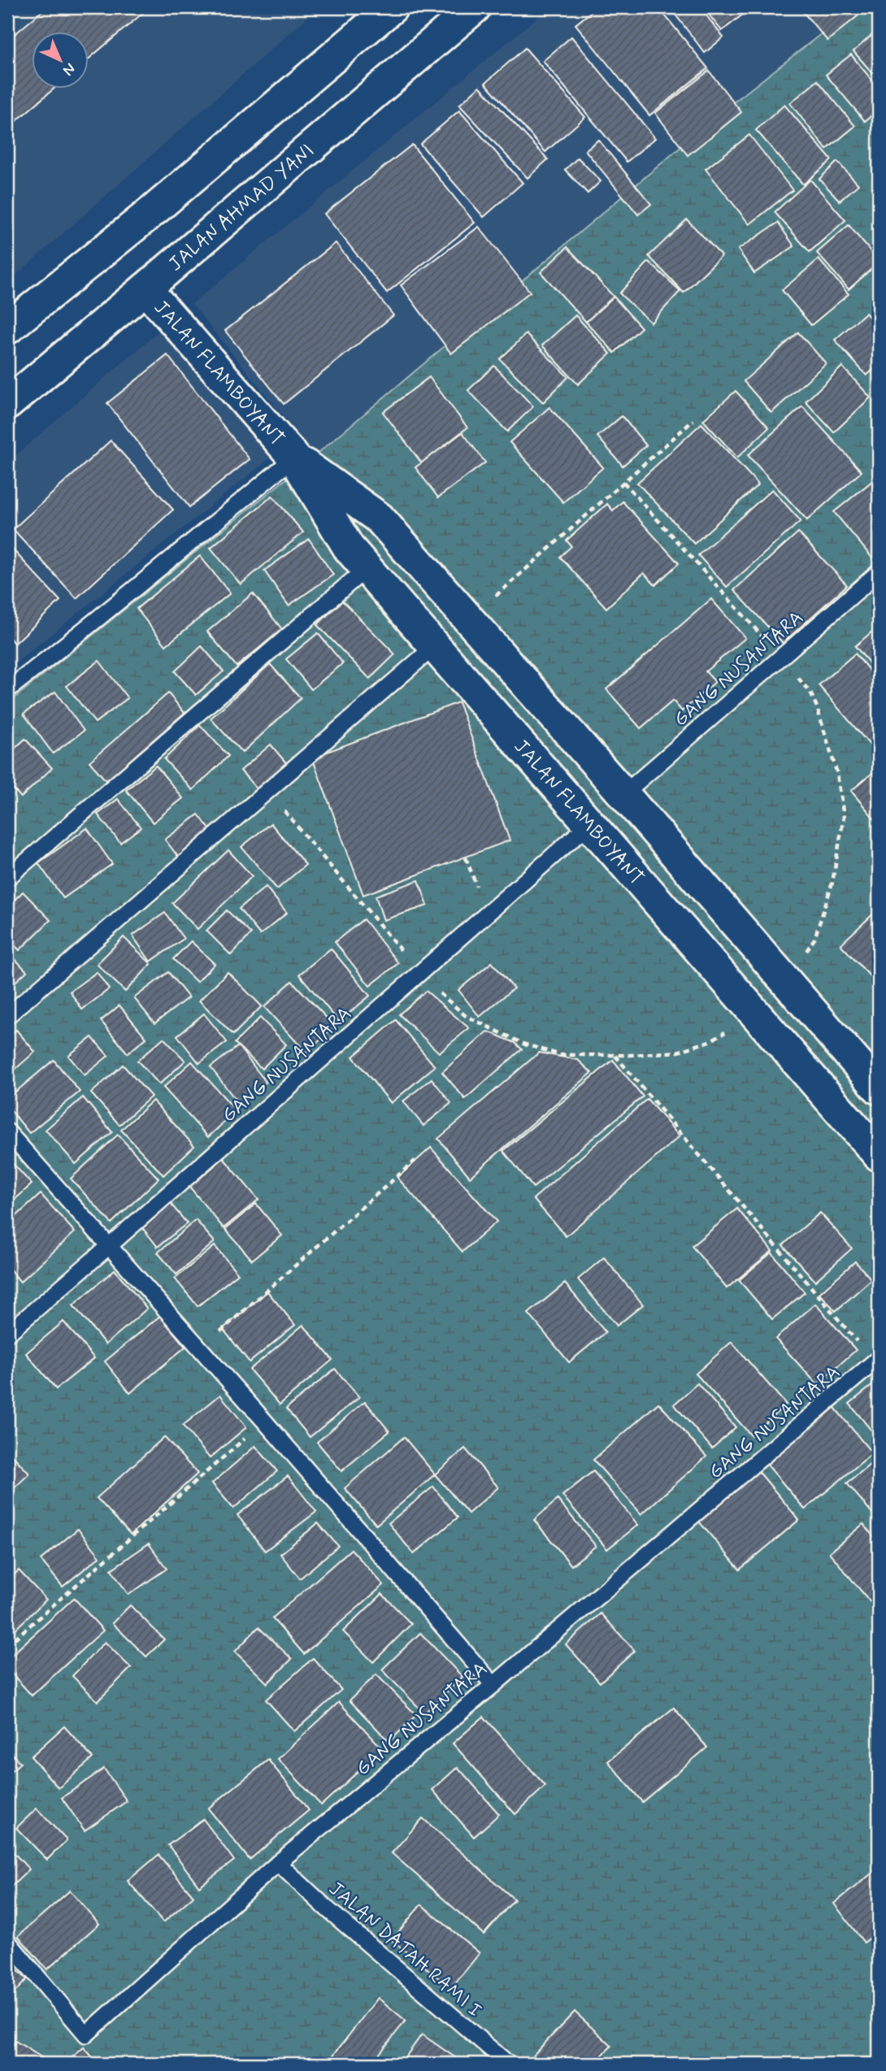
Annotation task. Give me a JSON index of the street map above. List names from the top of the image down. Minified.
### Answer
{"streets":{"street":["JALAN AHMAD YANI","JALAN FLAMBOYANT"],"lane":["GANG NUSANTARA","JALAN DATAH RAMI I"]},"crossings":[["JALAN AHMAD YANI","JALAN FLAMBOYANT"],["JALAN FLAMBOYANT","GANG NUSANTARA"],["GANG NUSANTARA","JALAN DATAH RAMI I"]],"north":"bottom right"}
